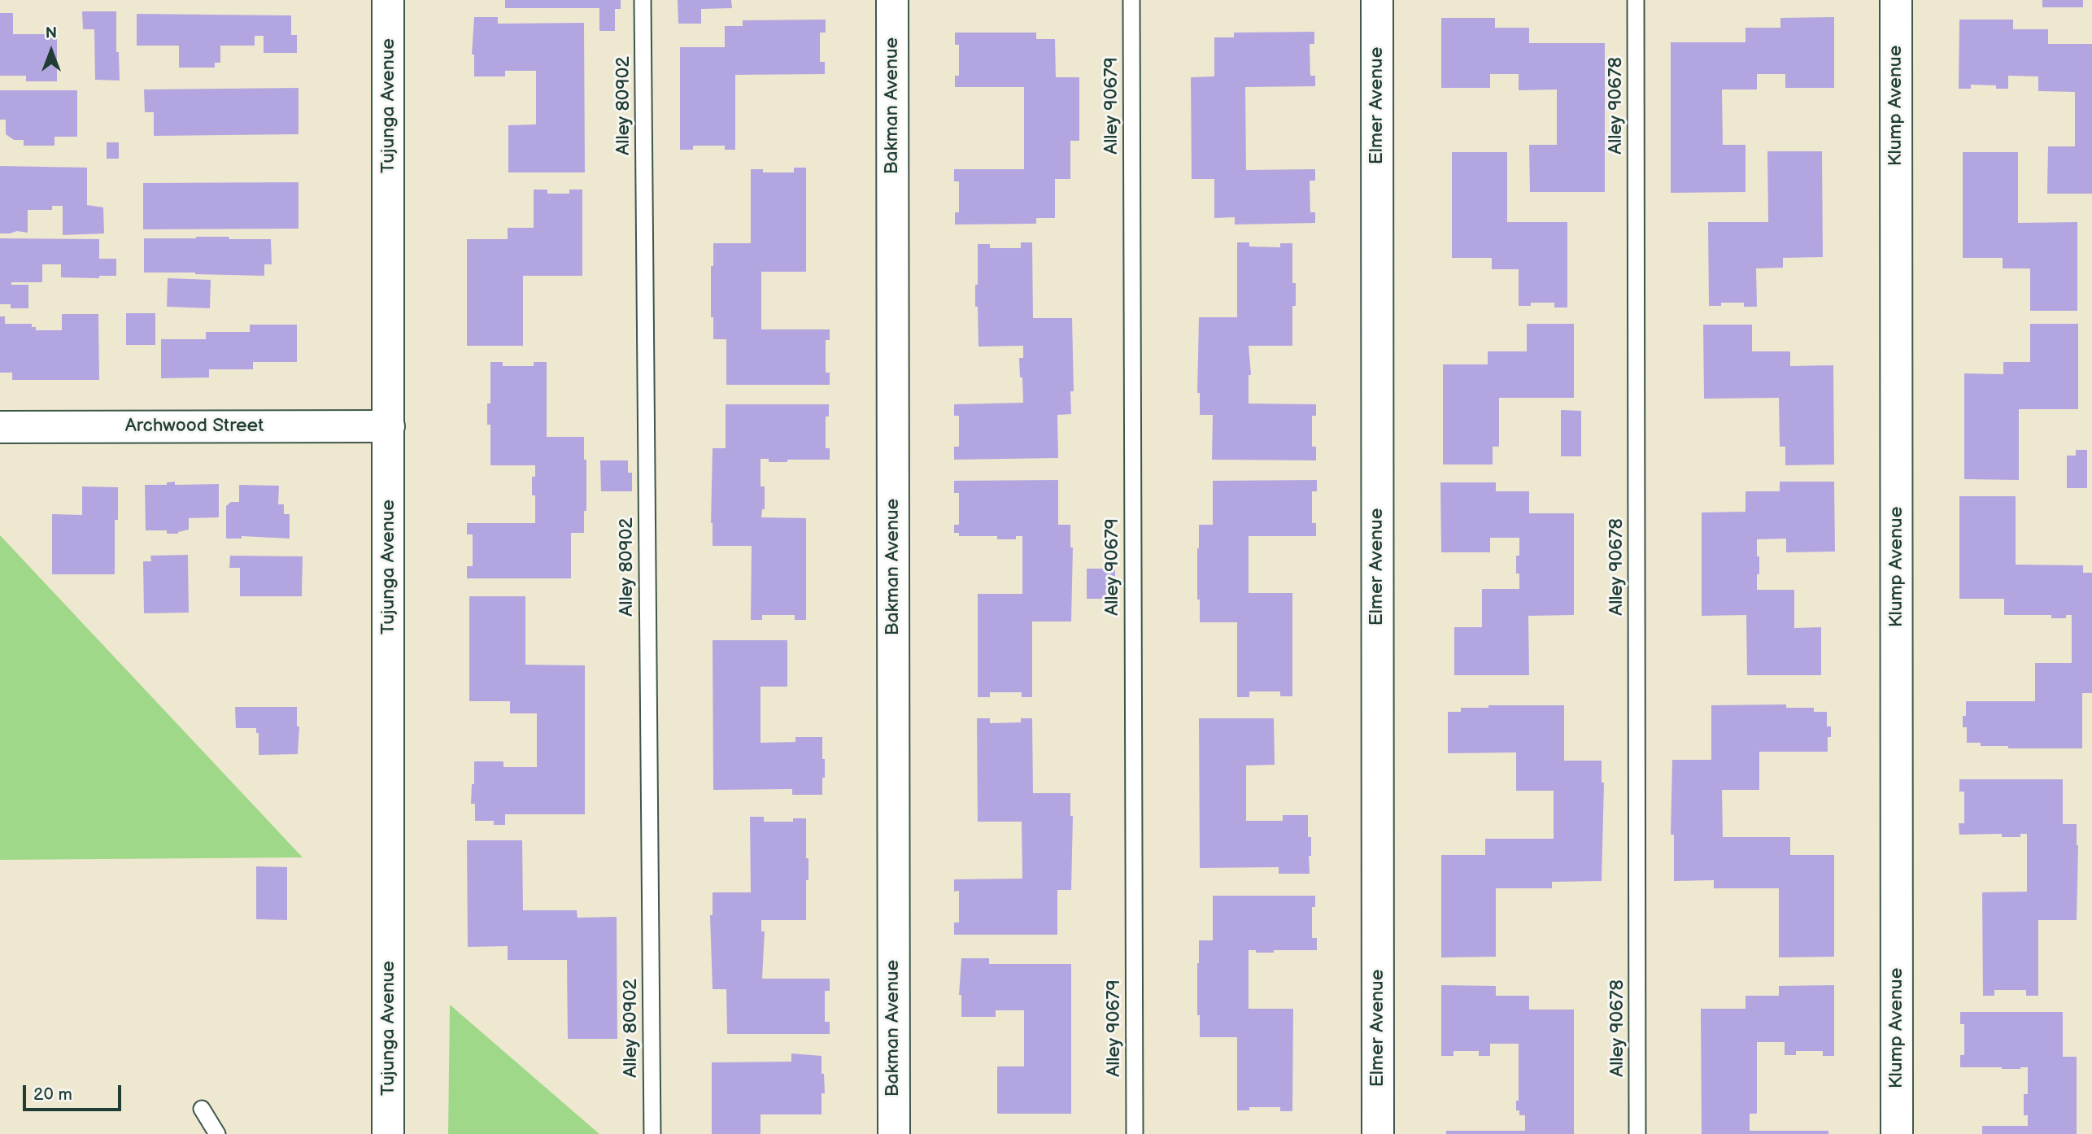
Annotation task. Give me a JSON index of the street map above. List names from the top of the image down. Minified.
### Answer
{"streets":{"street":["Tujunga Avenue","Bakman Avenue","Elmer Avenue","Klump Avenue","Archwood Street"],"lane":["Alley 80902","Alley 90679","Alley 90678"]},"crossings":[["Tujunga Avenue","Archwood Street"]],"scale_bar":"20 m","north":"top"}
